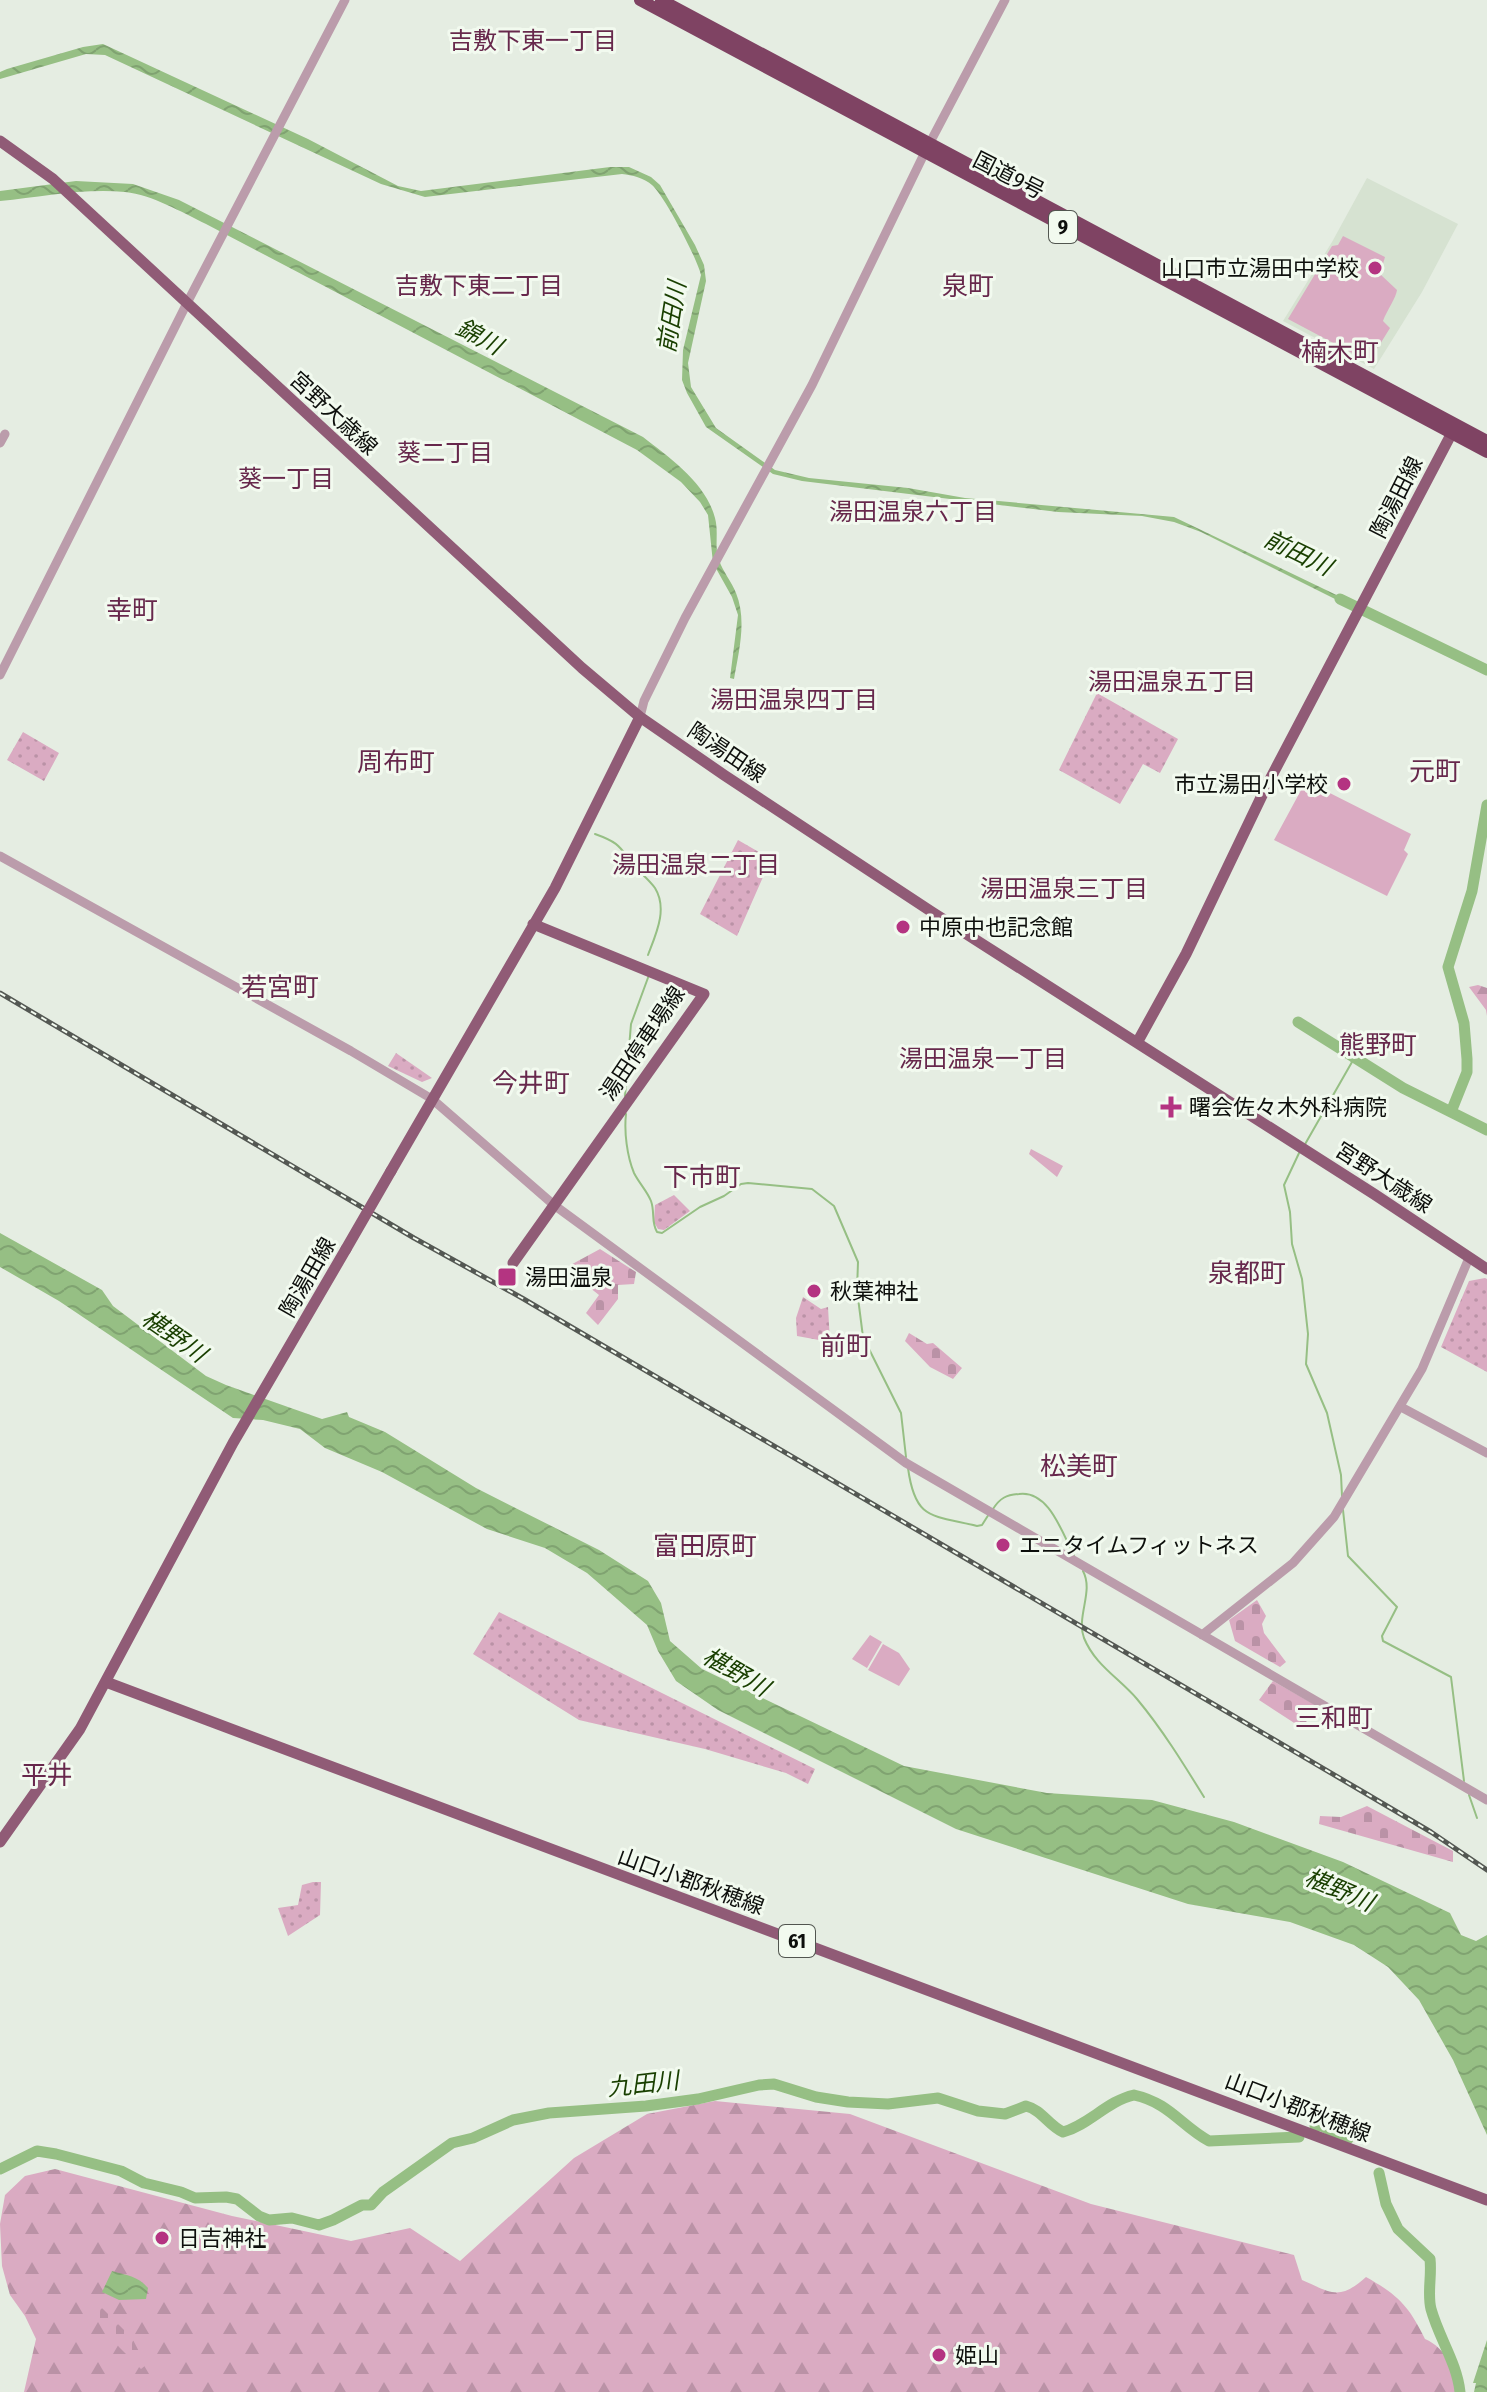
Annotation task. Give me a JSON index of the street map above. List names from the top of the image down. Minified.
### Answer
{"streets":{"highway":["国道9号","9"],"main road":["宮野大歳線","陶湯田線","湯田停車場線","山口小郡秋穂線","61"]},"crossings":[["国道9号","陶湯田線"],["宮野大歳線","陶湯田線"],["陶湯田線","湯田停車場線"],["陶湯田線","山口小郡秋穂線"]],"districts":["吉敷下東一丁目","吉敷下東二丁目","泉町","楠木町","葵二丁目","葵一丁目","湯田温泉六丁目","幸町","湯田温泉五丁目","湯田温泉四丁目","周布町","元町","湯田温泉二丁目","湯田温泉三丁目","若宮町","熊野町","湯田温泉一丁目","今井町","下市町","泉都町","前町","松美町","富田原町","三和町","平井"],"water":["前田川","錦川","椹野川","九田川"],"places":{"other":["山口市立湯田中学校","市立湯田小学校","中原中也記念館","秋葉神社","エニタイムフィットネス","日吉神社","姫山"],"health":["曙会佐々木外科病院"],"transit":["湯田温泉"]}}
